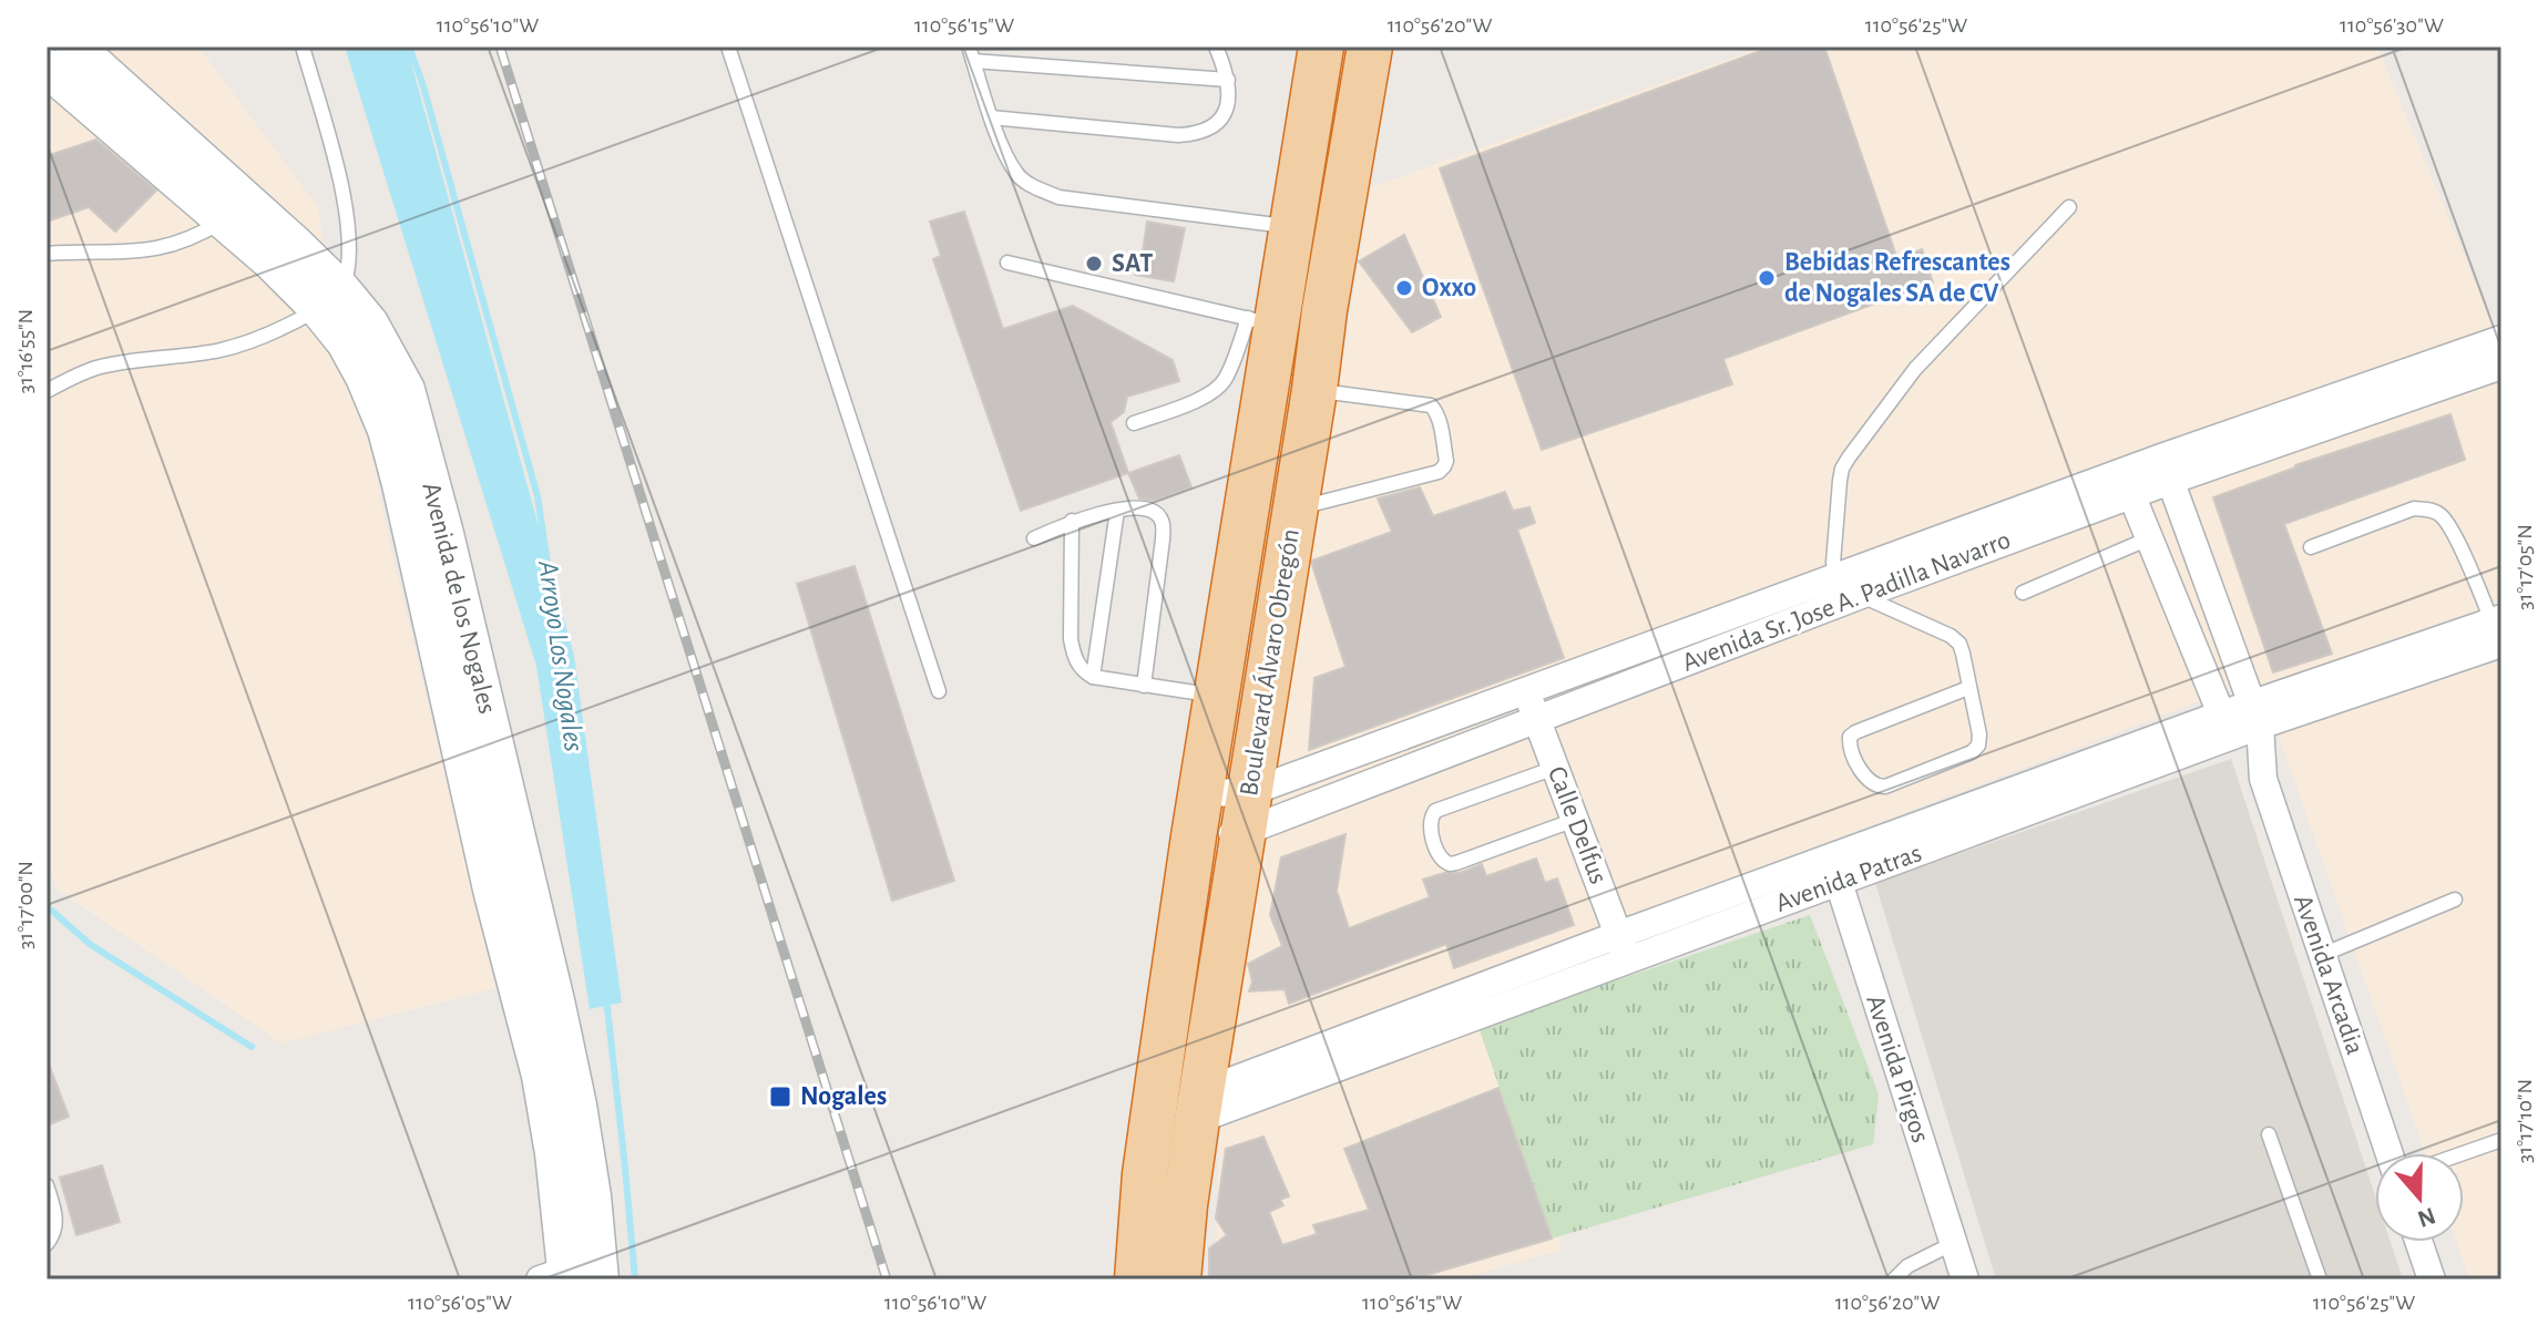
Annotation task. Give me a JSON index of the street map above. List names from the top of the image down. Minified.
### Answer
{"streets":{"highway":["Boulevard Álvaro Obregón"],"main road":["Avenida de los Nogales"],"street":["Avenida Sr. Jose A. Padilla Navarro","Calle Delfus","Avenida Patras","Avenida Arcadia","Avenida Pirgos"]},"crossings":[["Avenida Sr. Jose A. Padilla Navarro","Boulevard Álvaro Obregón"],["Avenida Sr. Jose A. Padilla Navarro","Calle Delfus"],["Avenida Sr. Jose A. Padilla Navarro","Avenida Arcadia"],["Boulevard Álvaro Obregón","Avenida Patras"],["Calle Delfus","Avenida Patras"],["Avenida Patras","Avenida Arcadia"],["Avenida Patras","Avenida Pirgos"]],"water":["Arroyo Los Nogales"],"places":{"other":["SAT","Bebidas Refrescantes de Nogales SA de CV","Oxxo"],"transit":["Nogales"]},"north":"bottom","coordinates":["110°56'10\"W","110°56'15\"W","110°56'20\"W","110°56'25\"W","110°56'30\"W","31°16'55\"N","31°17'05\"N","31°17'00\"N","31°17'10\"N","110°56'05\"W"]}
